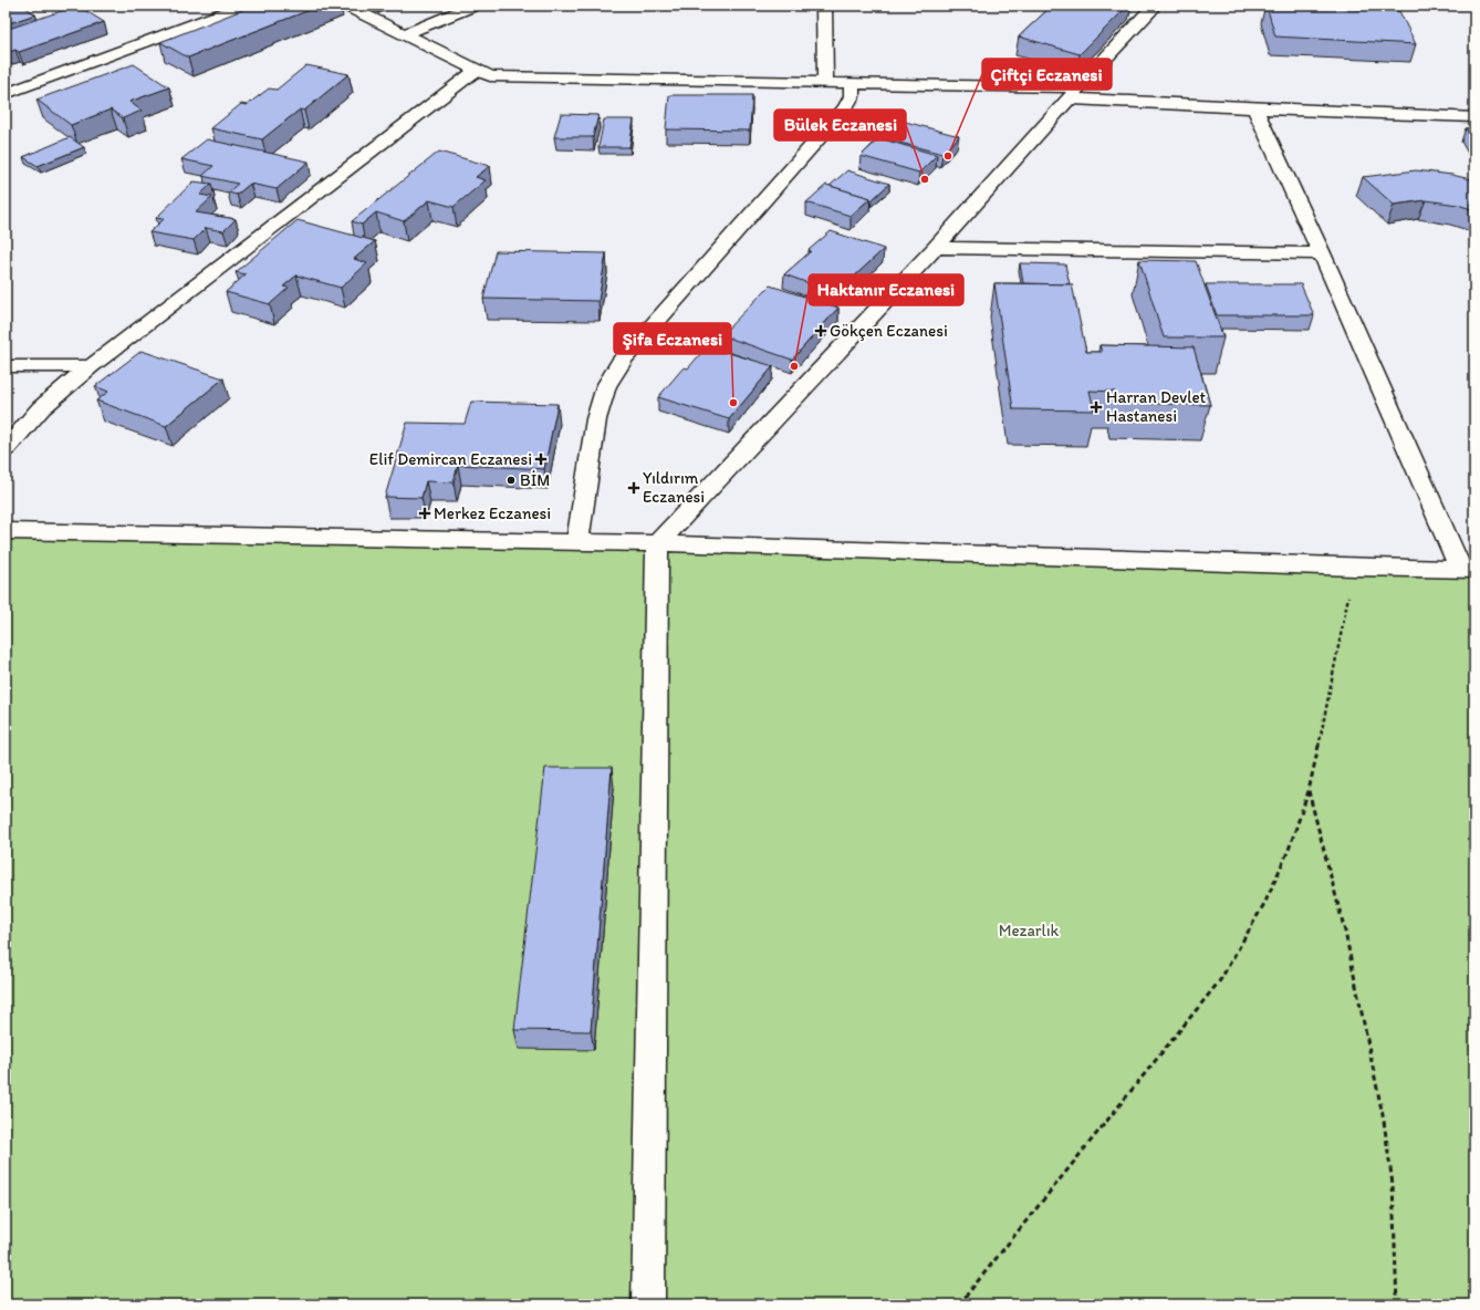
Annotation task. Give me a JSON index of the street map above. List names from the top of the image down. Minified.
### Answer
{"parks":["Mezarlık"],"places":{"other":["Çiftçi Eczanesi","Bülek Eczanesi","Haktanır Eczanesi","Şifa Eczanesi","BİM"],"health":["Gökçen Eczanesi","Harran Devlet Hastanesi","Elif Demircan Eczanesi","Yıldırım Eczanesi","Merkez Eczanesi"]}}
